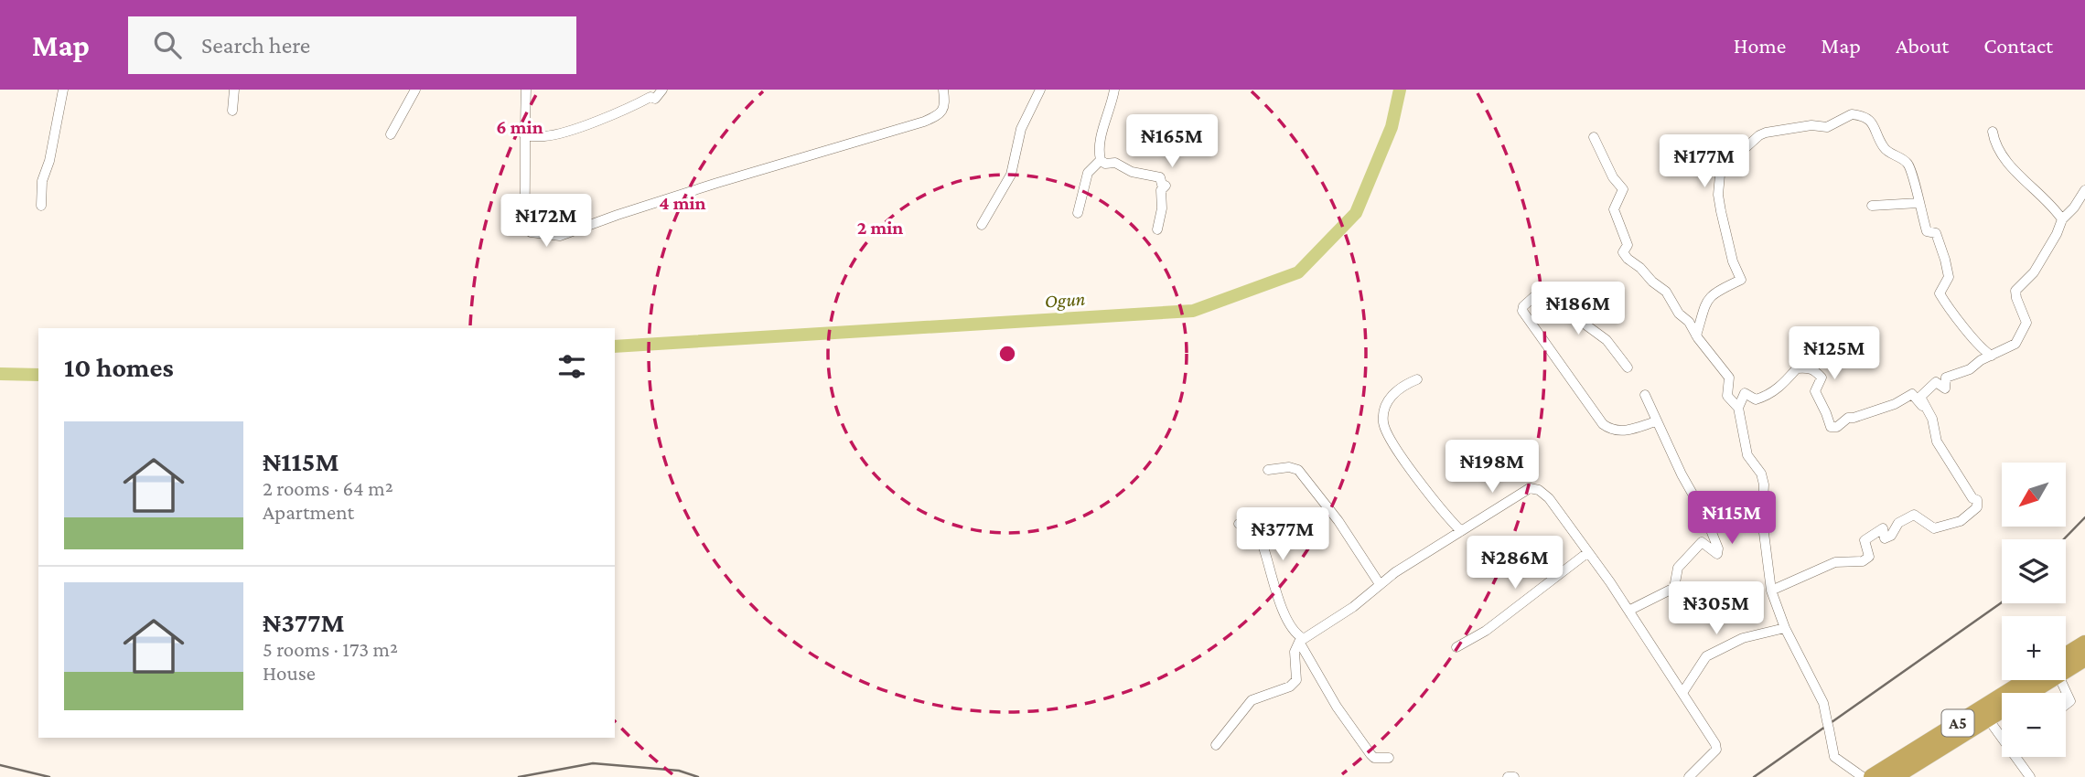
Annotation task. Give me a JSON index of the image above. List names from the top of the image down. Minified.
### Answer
{"streets":{"highway":["A5"]},"water":["Ogun"],"north":"bottom left","page":{"header":"Map","search":"Search here","nav":["Home","Map","About","Contact"],"price":["₦165M","₦177M","₦172M","₦186M","₦125M","₦198M","₦115M","₦377M","₦286M","₦305M"],"heading":"10 homes","list":[{"name":"₦115M","note":"2 rooms · 64 m² · Apartment"},{"name":"₦377M","note":"5 rooms · 173 m² · House"}],"map_buttons":["+","−"]},"rings":["6 min","4 min","2 min"]}
